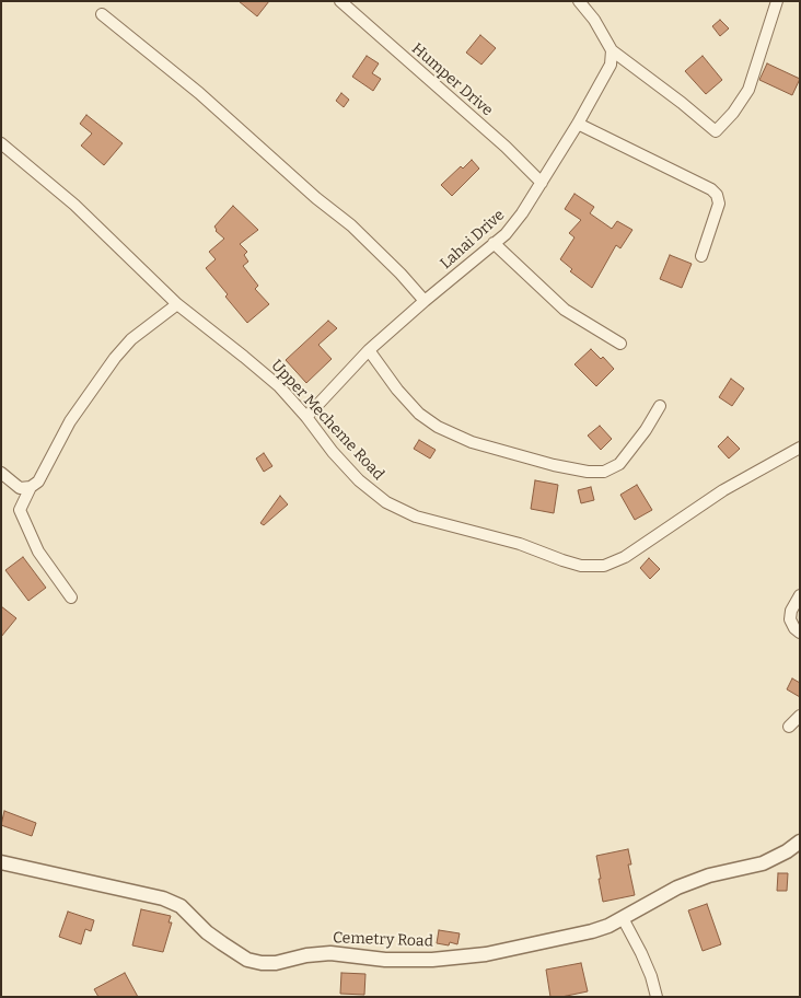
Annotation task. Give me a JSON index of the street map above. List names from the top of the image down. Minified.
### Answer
{"streets":{"street":["Humper Drive","Lahai Drive","Upper Mecheme Road","Cemetry Road"]},"crossings":[["Humper Drive","Lahai Drive"],["Lahai Drive","Upper Mecheme Road"]]}
